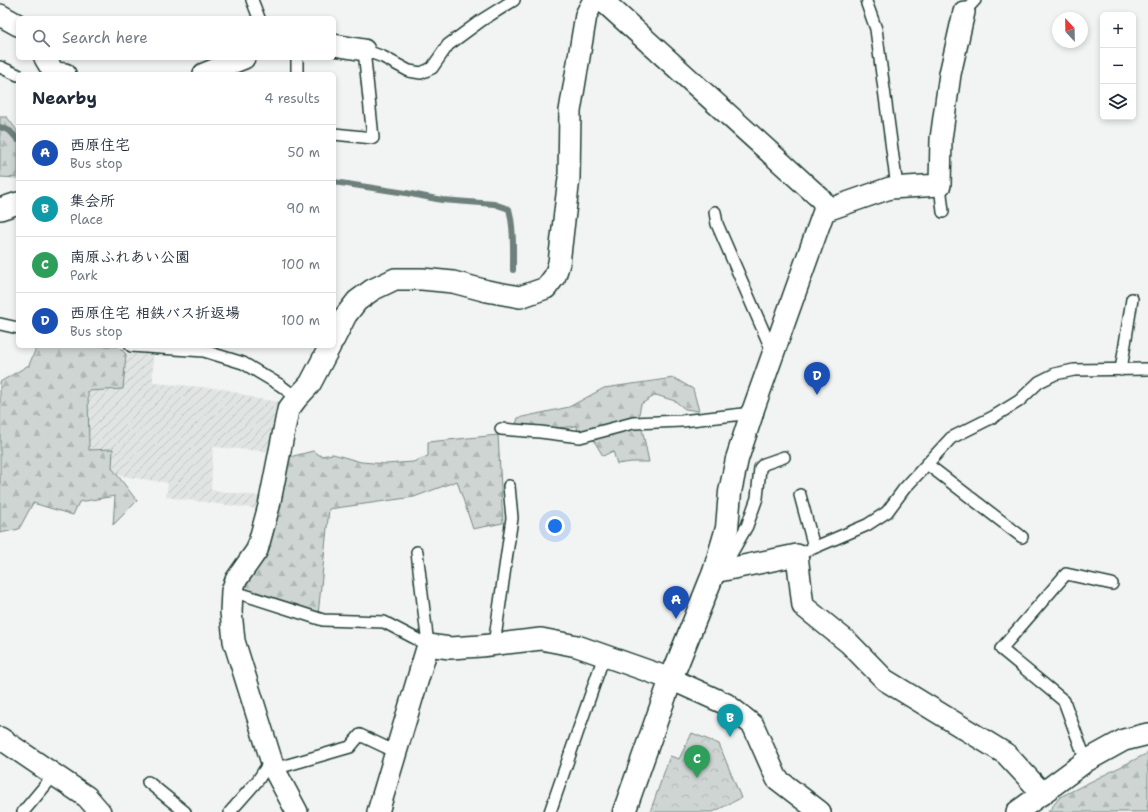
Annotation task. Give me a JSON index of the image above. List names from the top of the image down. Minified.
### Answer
{"north":"top","page":{"map_buttons":["+","−"],"search":"Search here","heading":["Nearby","4 results"],"list":[{"mark":"A","name":"西原住宅","note":"Bus stop","value":"50 m"},{"mark":"B","name":"集会所","note":"Place","value":"90 m"},{"mark":"C","name":"南原ふれあい公園","note":"Park","value":"100 m"},{"mark":"D","name":"西原住宅 相鉄バス折返場","note":"Bus stop","value":"100 m"}],"pins":["D","A","B","C"]}}
